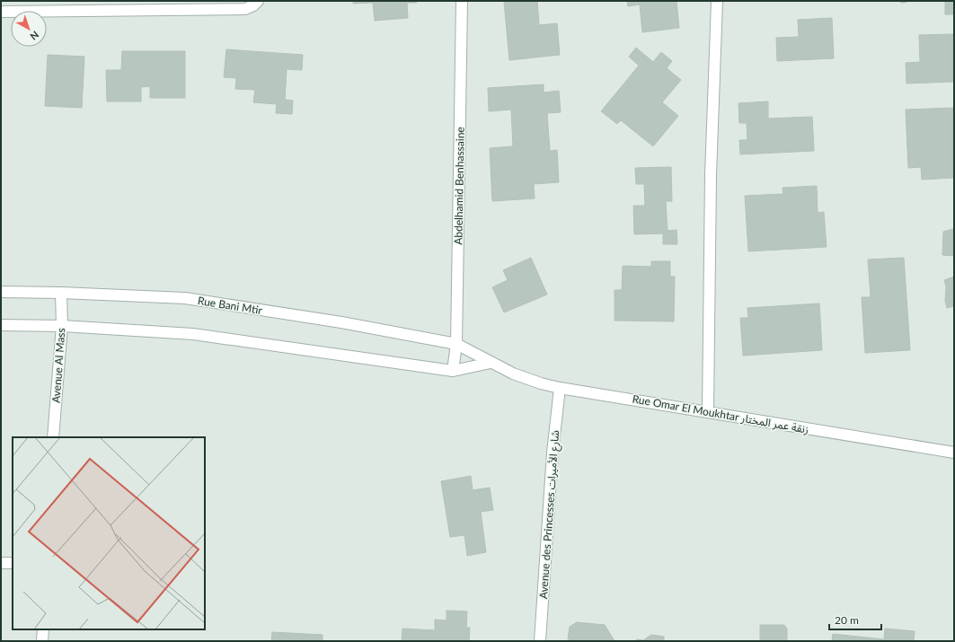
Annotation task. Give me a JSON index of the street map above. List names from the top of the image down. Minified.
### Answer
{"streets":{"street":["Abdelhamid Benhassaine","Rue Bani Mtir","Avenue Al Mass","Rue Omar El Moukhtar زنقة عمر المختار","Avenue des Princesses شارع الأميرات"]},"crossings":[["Abdelhamid Benhassaine","Rue Bani Mtir"],["Abdelhamid Benhassaine","Rue Omar El Moukhtar زنقة عمر المختار"],["Rue Bani Mtir","Avenue Al Mass"],["Rue Bani Mtir","Rue Omar El Moukhtar زنقة عمر المختار"],["Rue Omar El Moukhtar زنقة عمر المختار","Avenue des Princesses شارع الأميرات"]],"scale_bar":"20 m","north":"bottom right"}
